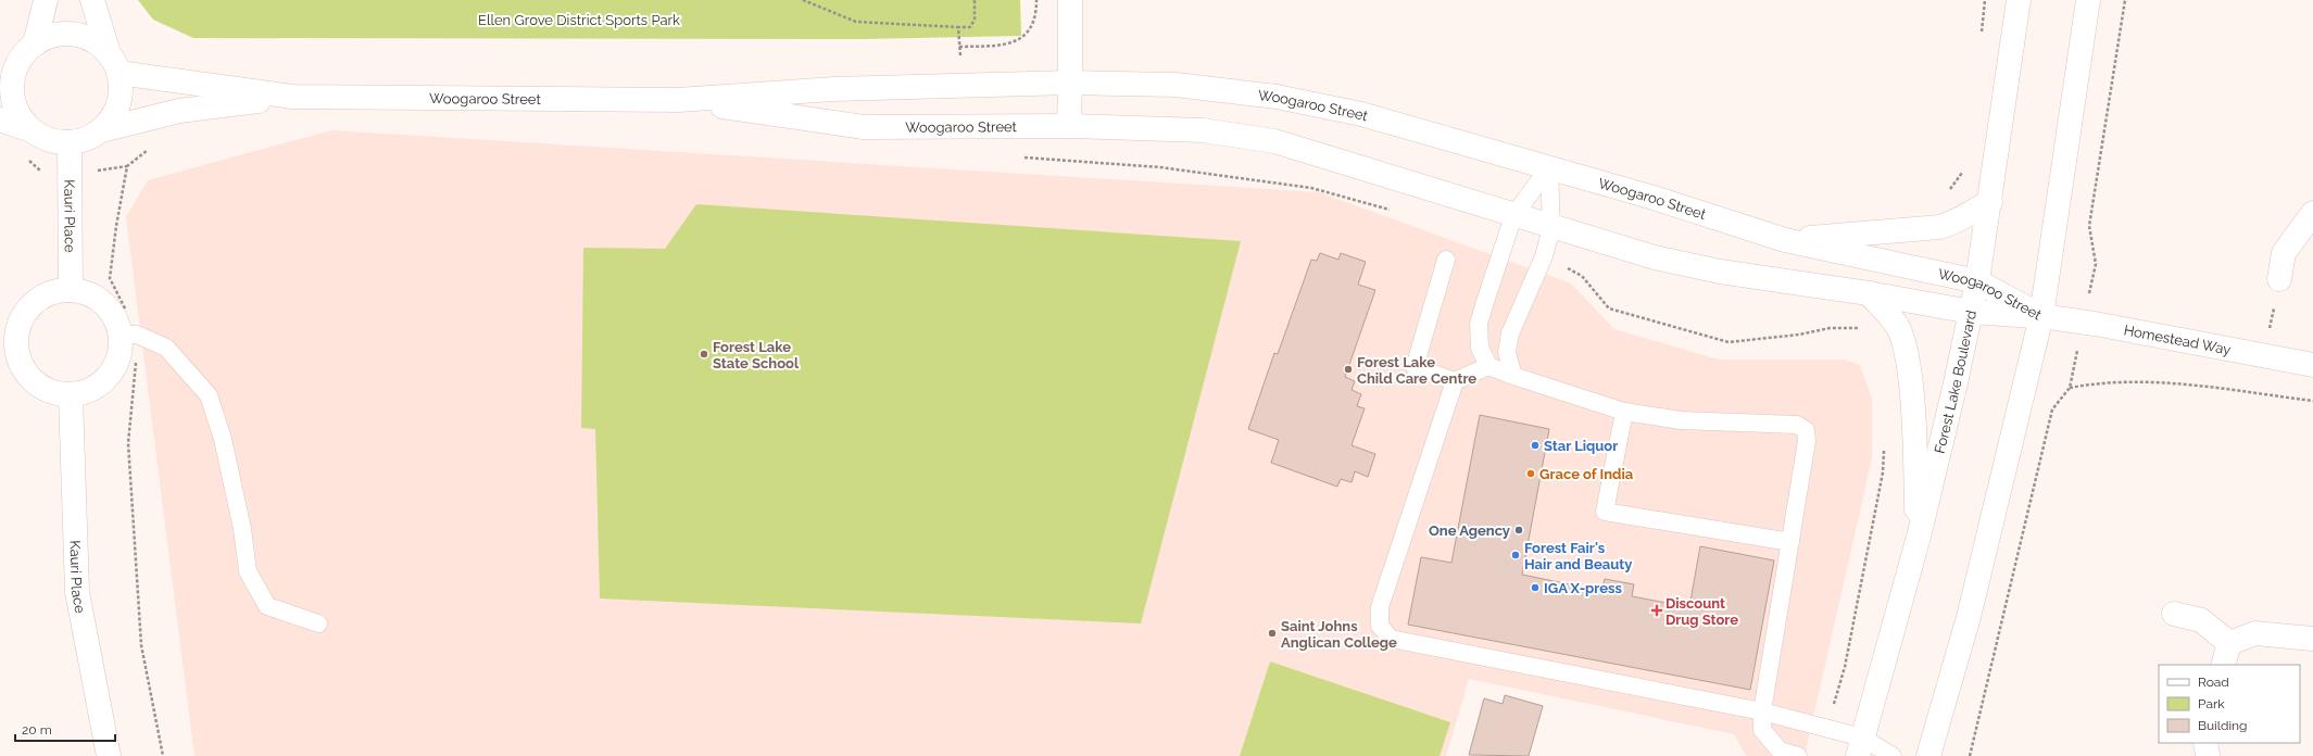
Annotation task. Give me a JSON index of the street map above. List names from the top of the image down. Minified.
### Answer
{"streets":{"main road":["Woogaroo Street","Kauri Place","Homestead Way","Forest Lake Boulevard"]},"crossings":[["Woogaroo Street","Kauri Place"],["Woogaroo Street","Homestead Way"],["Woogaroo Street","Forest Lake Boulevard"]],"parks":["Ellen Grove District Sports Park"],"places":{"other":["Forest Lake State School","Forest Lake Child Care Centre","Star Liquor","Grace of India","One Agency","Forest Fair's Hair and Beauty","IGA X-press","Saint Johns Anglican College"],"health":["Discount Drug Store"]},"legend":["Road","Park","Building"],"scale_bar":"20 m"}
